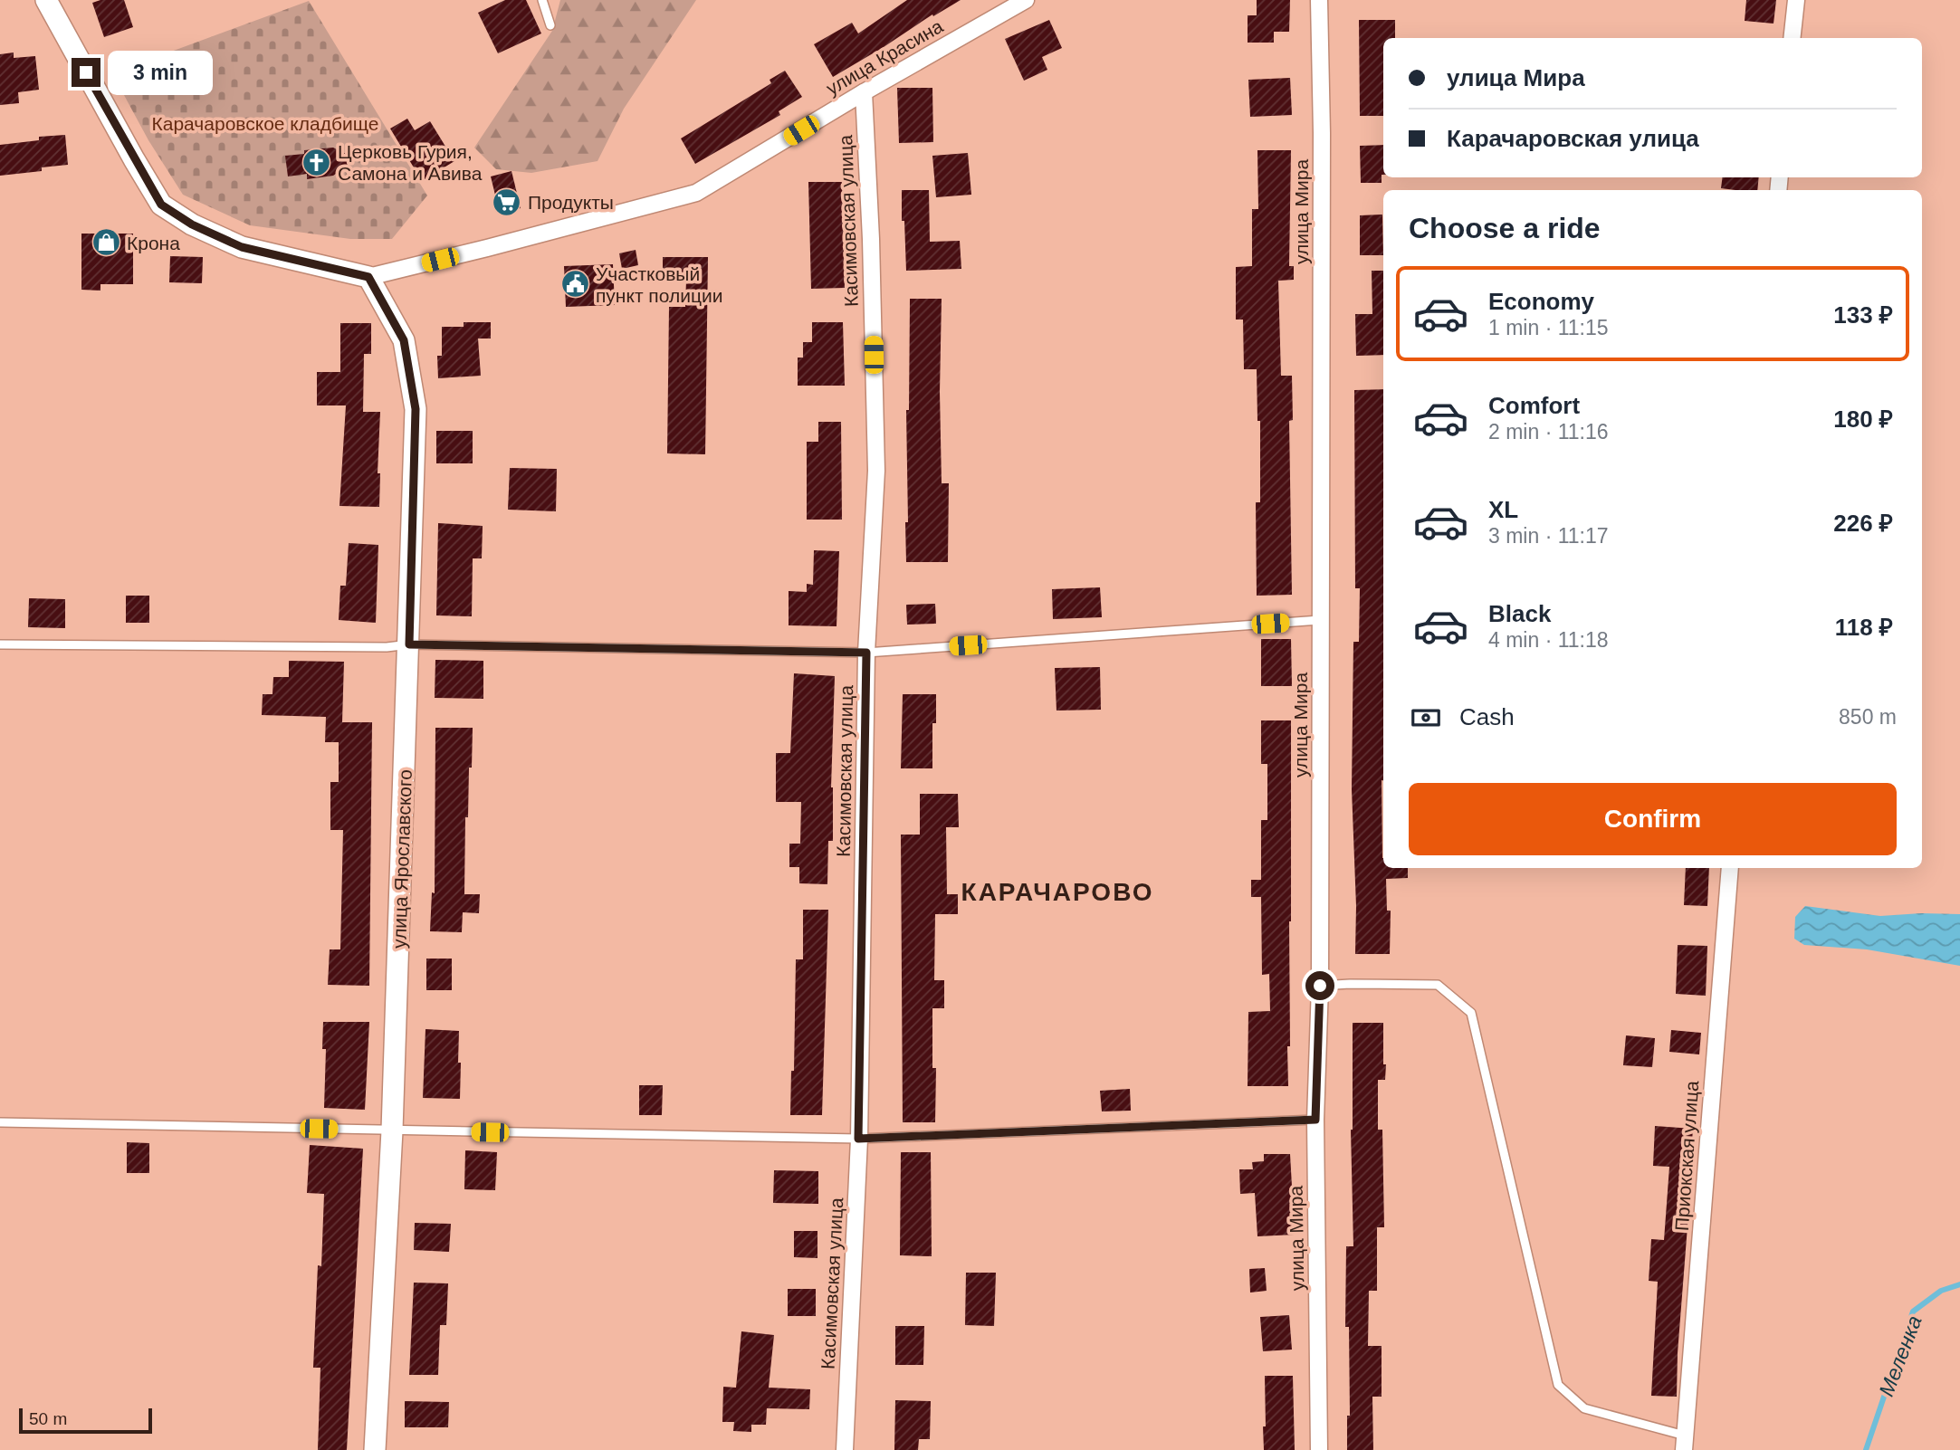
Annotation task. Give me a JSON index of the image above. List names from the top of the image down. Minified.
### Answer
{"streets":{"street":["улица Красина","улица Мира","Касимовская улица","улица Ярославского","Приокская улица"]},"crossings":[["улица Красина","Касимовская улица"],["улица Красина","улица Ярославского"]],"districts":["КАРАЧАРОВО"],"water":["Меленка"],"parks":["Карачаровское кладбище"],"places":{"church":["Церковь Гурия, Самона и Авива"],"supermarket":["Продукты"],"shop":["Крона"],"public building":["Участковый пункт полиции"]},"scale_bar":"50 m","page":{"banner":["улица Мира","Карачаровская улица"],"bubble":"3 min","heading":"Choose a ride","list":[{"name":"Economy","note":"1 min · 11:15","value":"133 ₽"},{"name":"Comfort","note":"2 min · 11:16","value":"180 ₽"},{"name":"XL","note":"3 min · 11:17","value":"226 ₽"},{"name":"Black","note":"4 min · 11:18","value":"118 ₽"}],"pay":["Cash","850 m"],"buttons":"Confirm","scale":"50 m"}}
